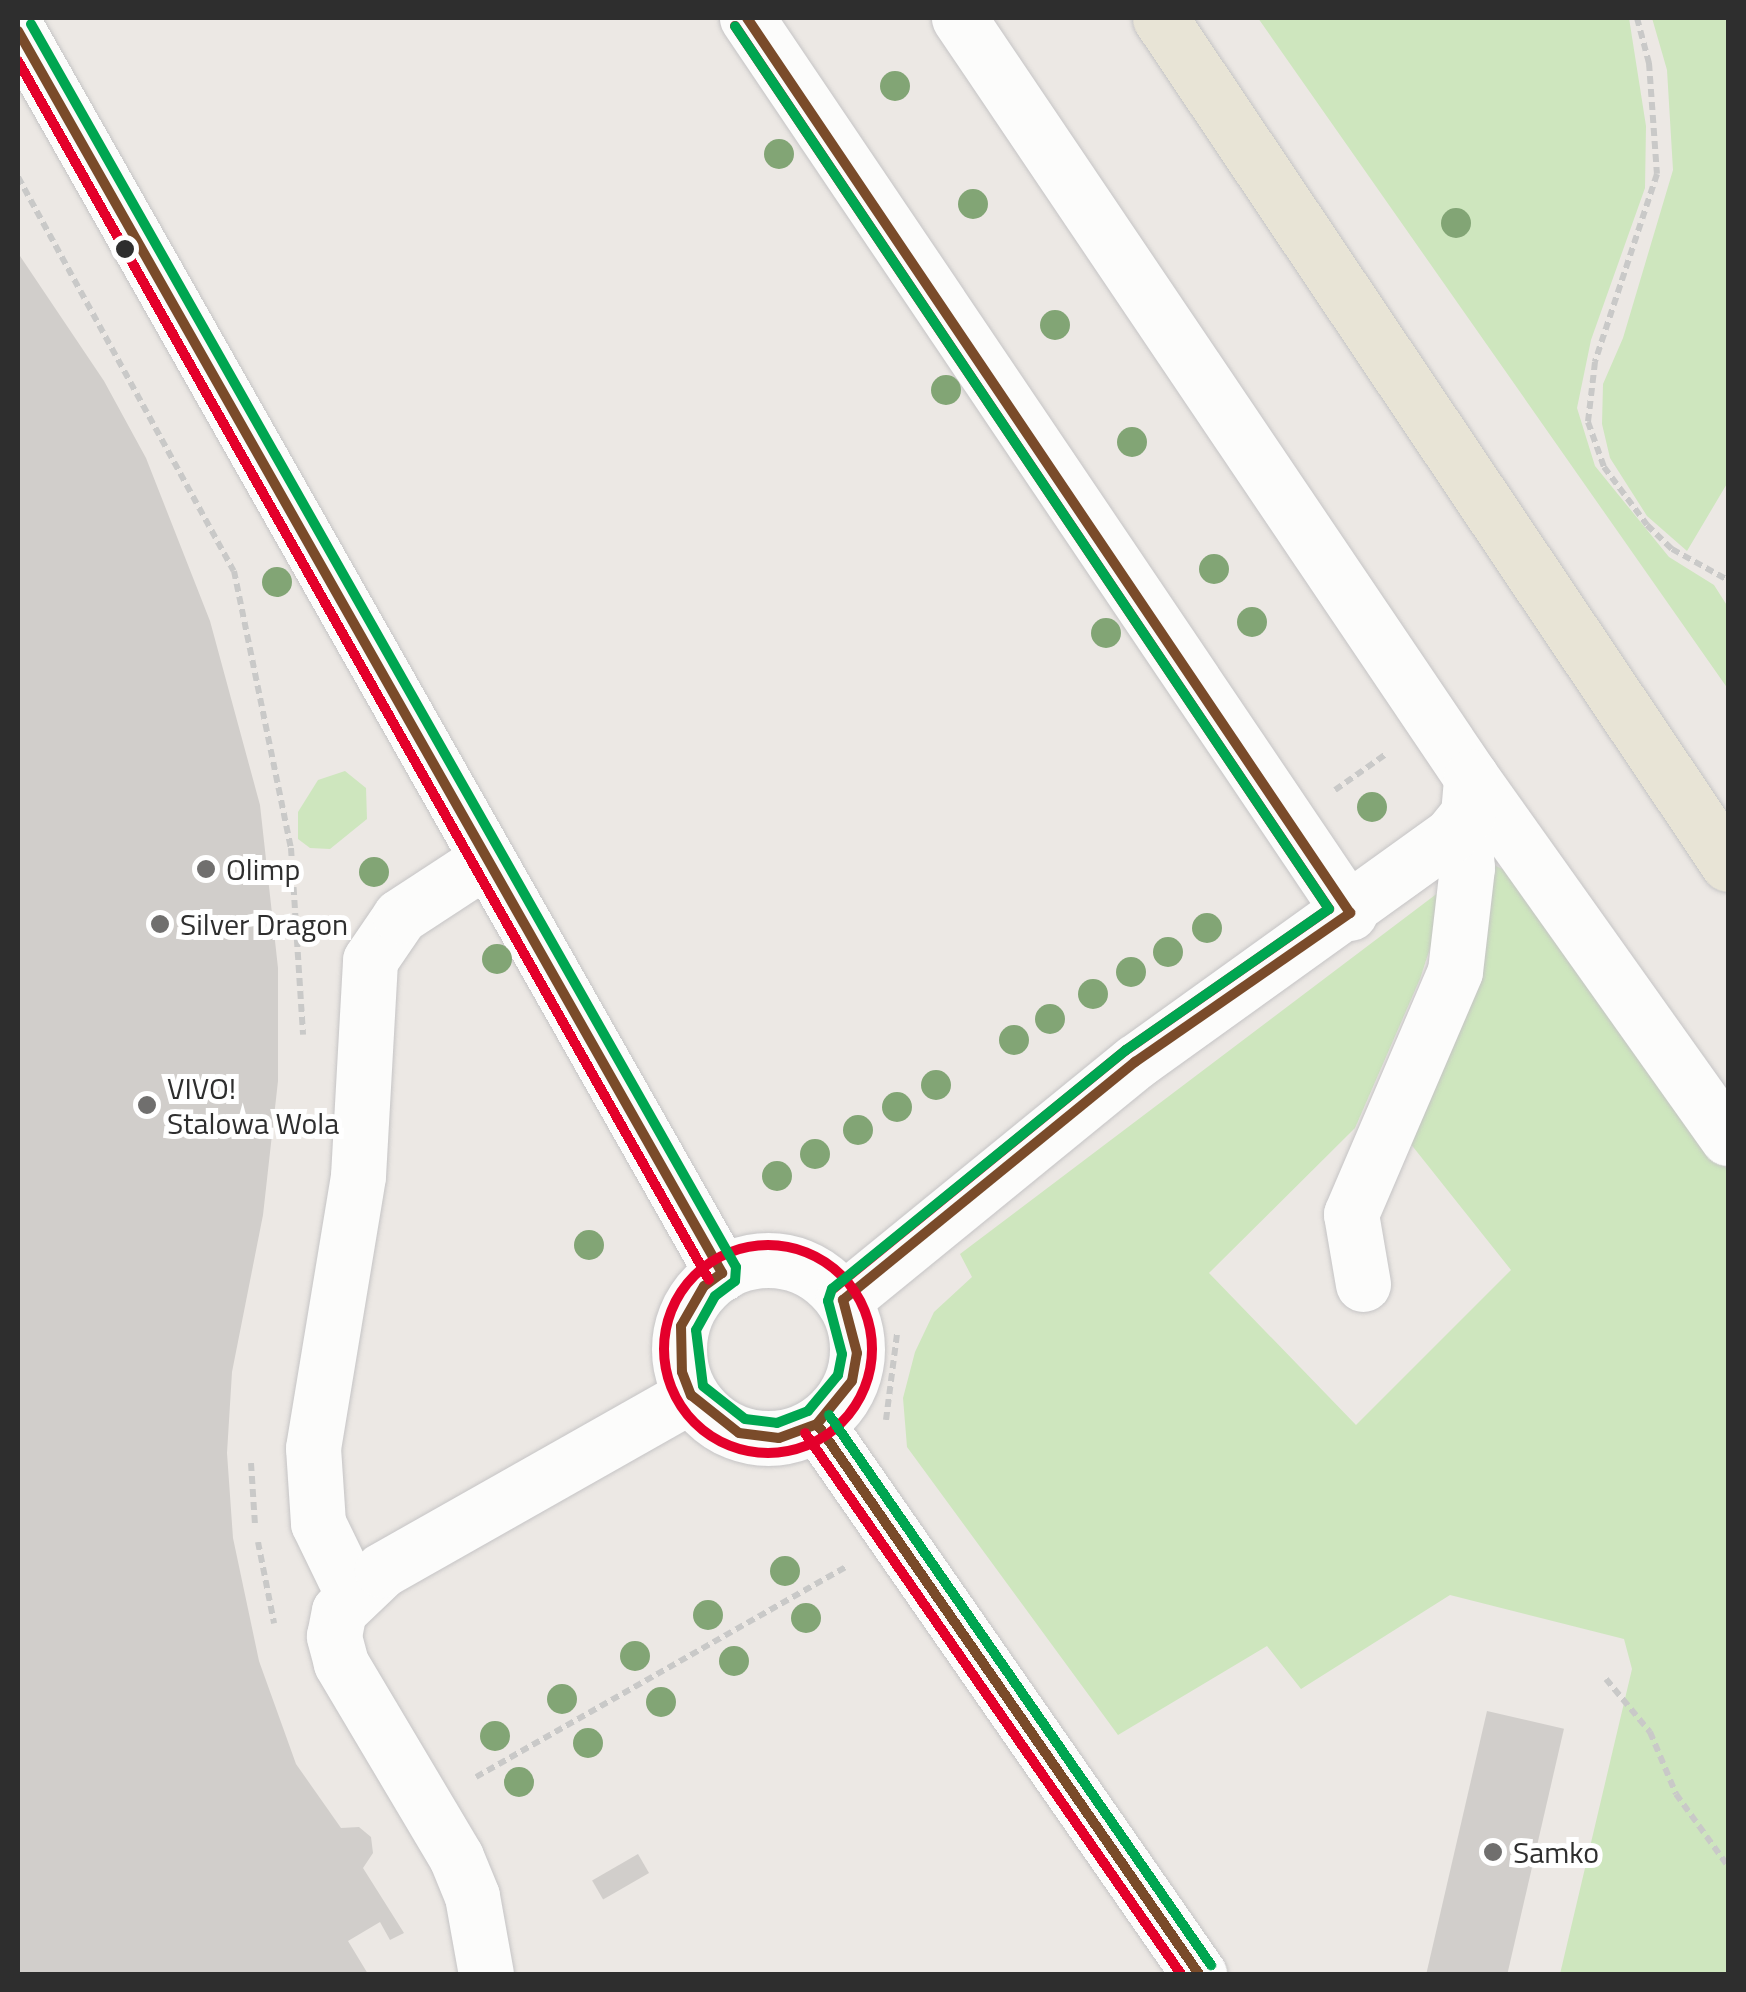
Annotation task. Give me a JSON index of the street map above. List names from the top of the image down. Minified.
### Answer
{"places":["Olimp","Silver Dragon","VIVO! Stalowa Wola","Samko"]}
